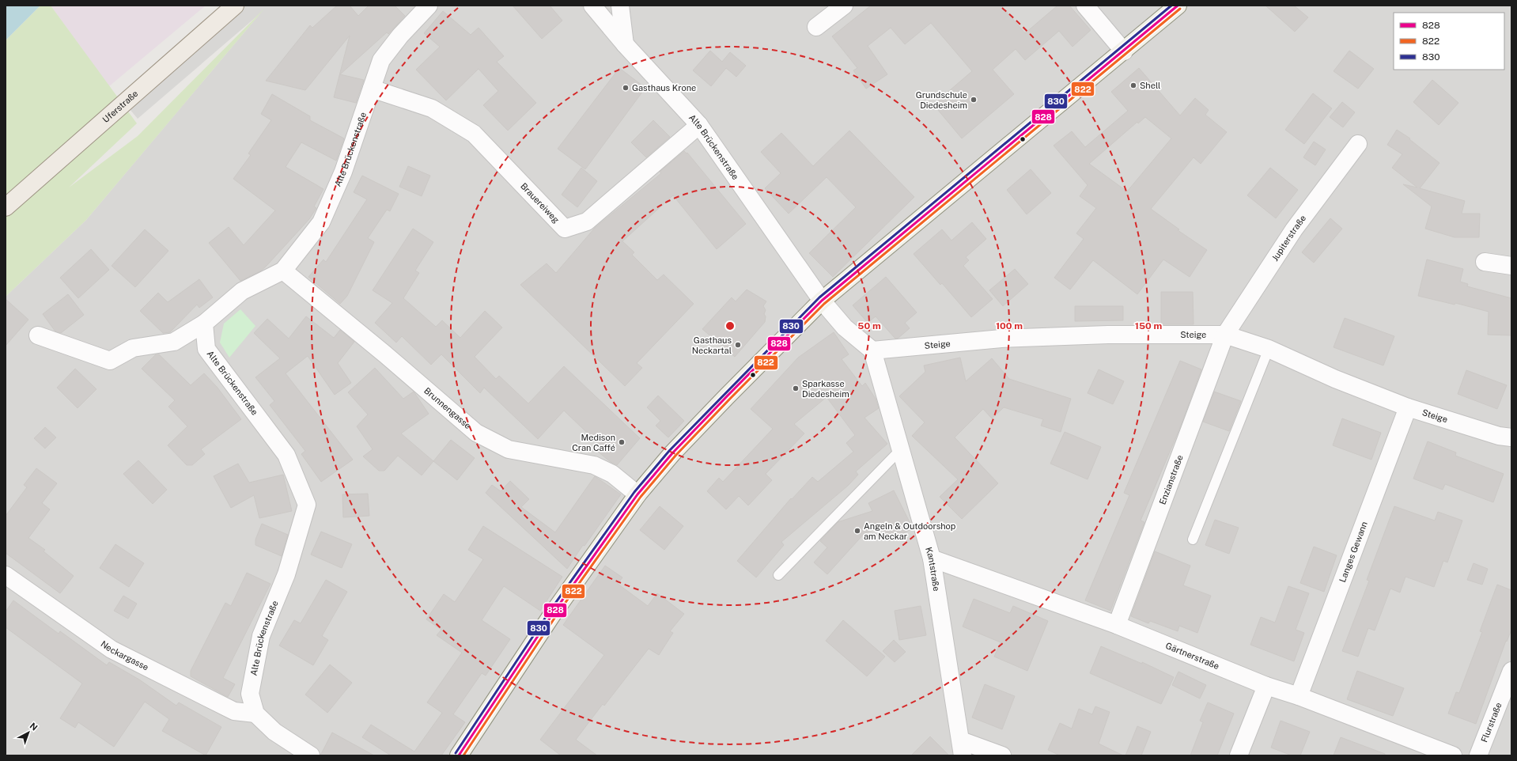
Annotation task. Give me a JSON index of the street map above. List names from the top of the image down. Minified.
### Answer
{"streets":{"main road":["Uferstraße"],"street":["Alte Brückenstraße","Brauereiweg","Jupiterstraße","Steige","Brunnengasse","Enzianstraße","Langes Gewann","Kantstraße","Neckargasse","Gärtnerstraße","Flurstraße"]},"crossings":[["Alte Brückenstraße","Brauereiweg"],["Alte Brückenstraße","Brunnengasse"],["Alte Brückenstraße","Neckargasse"],["Jupiterstraße","Steige"],["Jupiterstraße","Enzianstraße"],["Steige","Enzianstraße"],["Steige","Langes Gewann"],["Steige","Kantstraße"],["Enzianstraße","Gärtnerstraße"],["Langes Gewann","Gärtnerstraße"],["Kantstraße","Gärtnerstraße"]],"places":["Shell","Gasthaus Krone","Grundschule Diedesheim","Gasthaus Neckartal","Sparkasse Diedesheim","Medison Cran Caffé","Angeln & Outdoorshop am Neckar"],"lines":["transit line 828","transit line 830","transit line 822"],"legend":["828","822","830"],"north":"top right","rings":["50 m","100 m","150 m"]}
